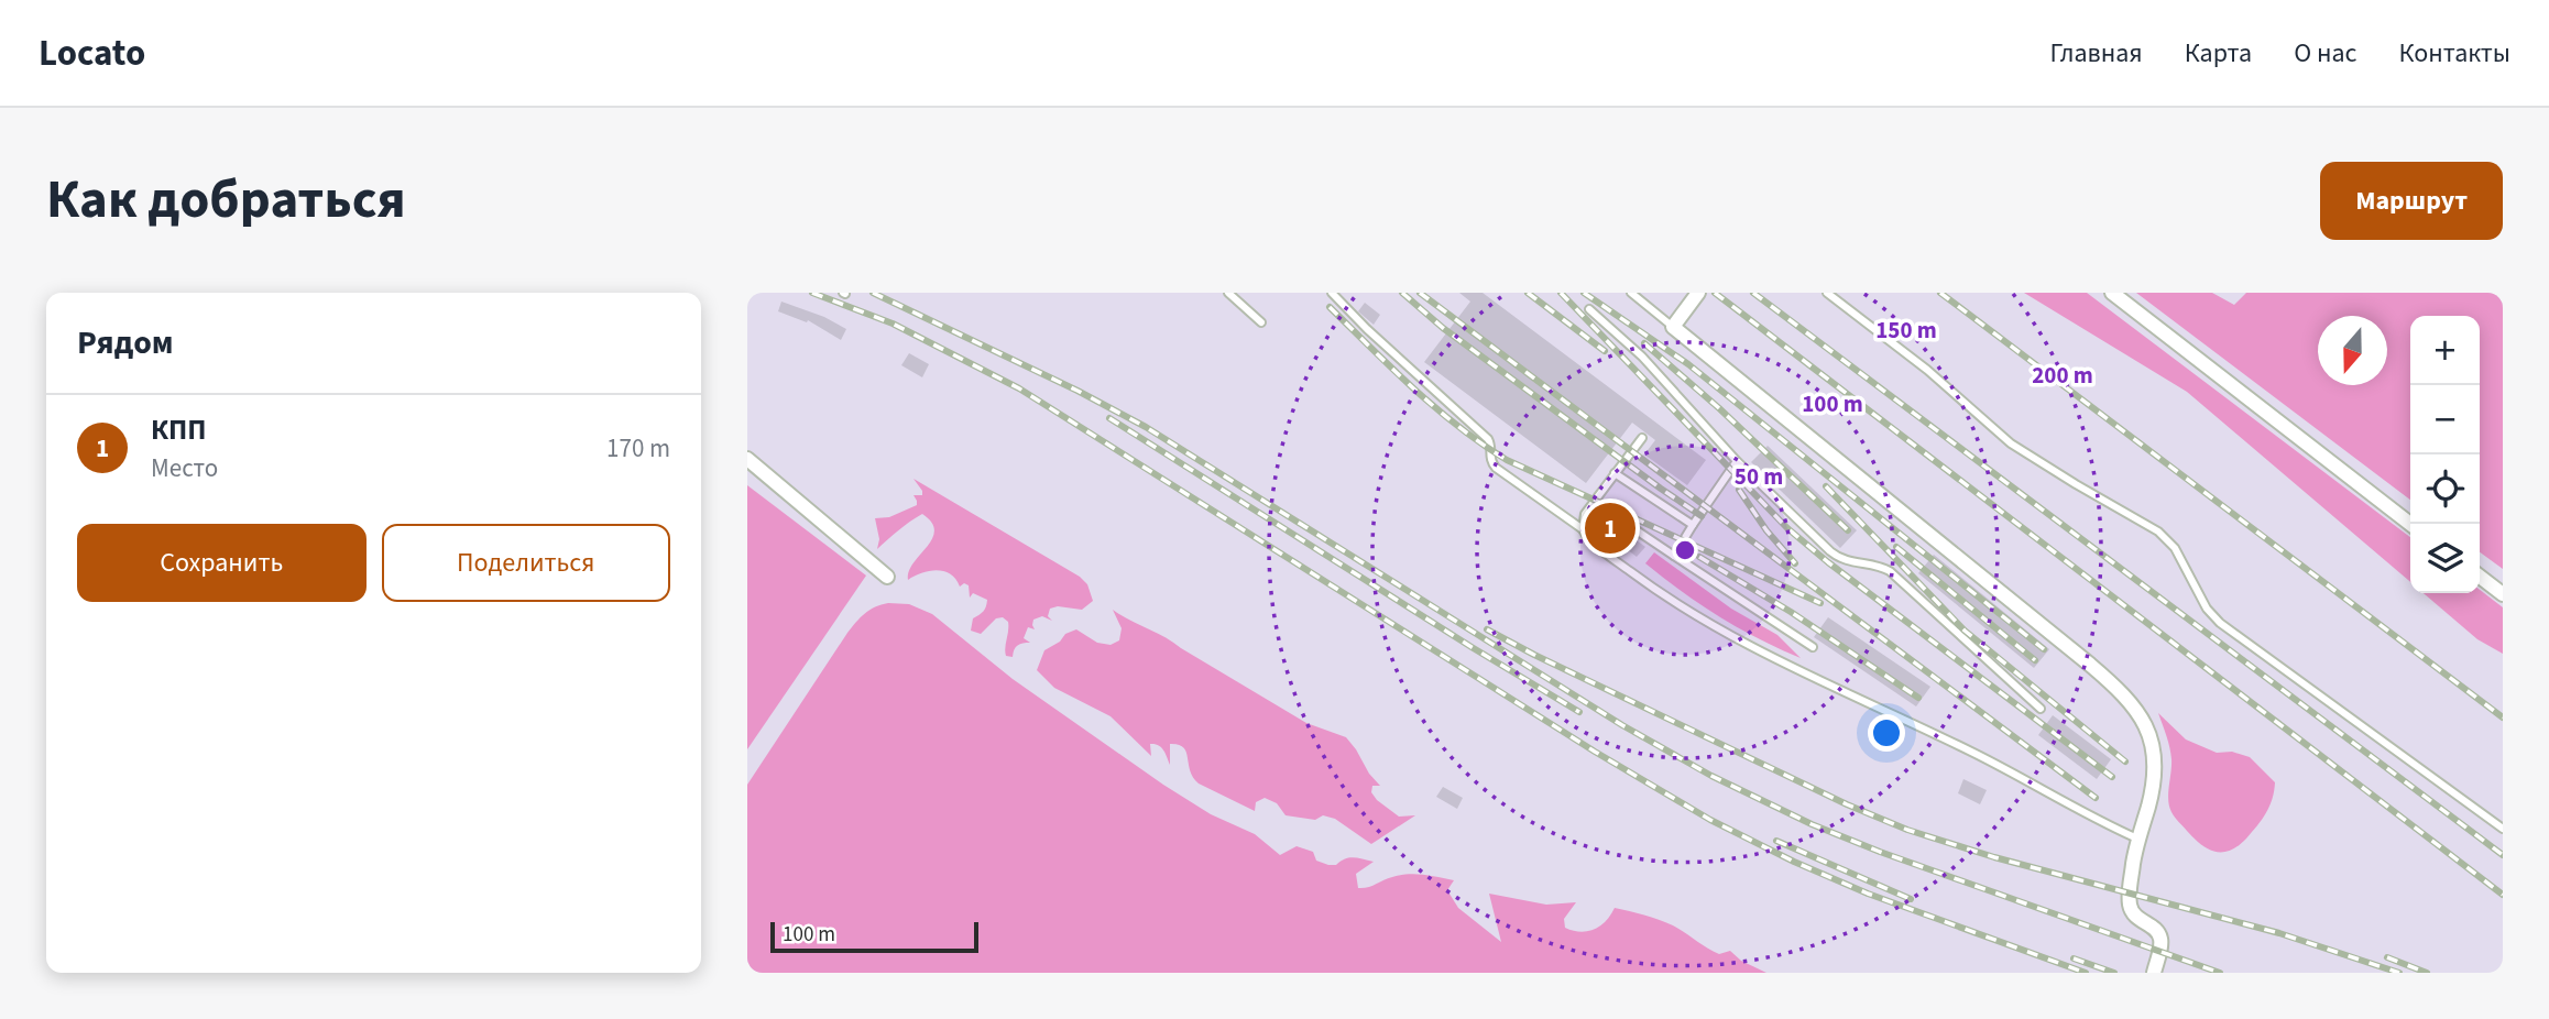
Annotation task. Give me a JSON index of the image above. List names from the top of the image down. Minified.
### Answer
{"scale_bar":"100 m","north":"bottom","page":{"header":"Locato","nav":["Главная","Карта","О нас","Контакты"],"title":"Как добраться","buttons":["Маршрут",["Сохранить","Поделиться"]],"heading":"Рядом","map_buttons":["+","−"],"list":[{"mark":"1","name":"КПП","note":"Место","value":"170 m"}],"pins":"1","scale":"100 m"},"rings":["150 m","200 m","100 m","50 m"]}
